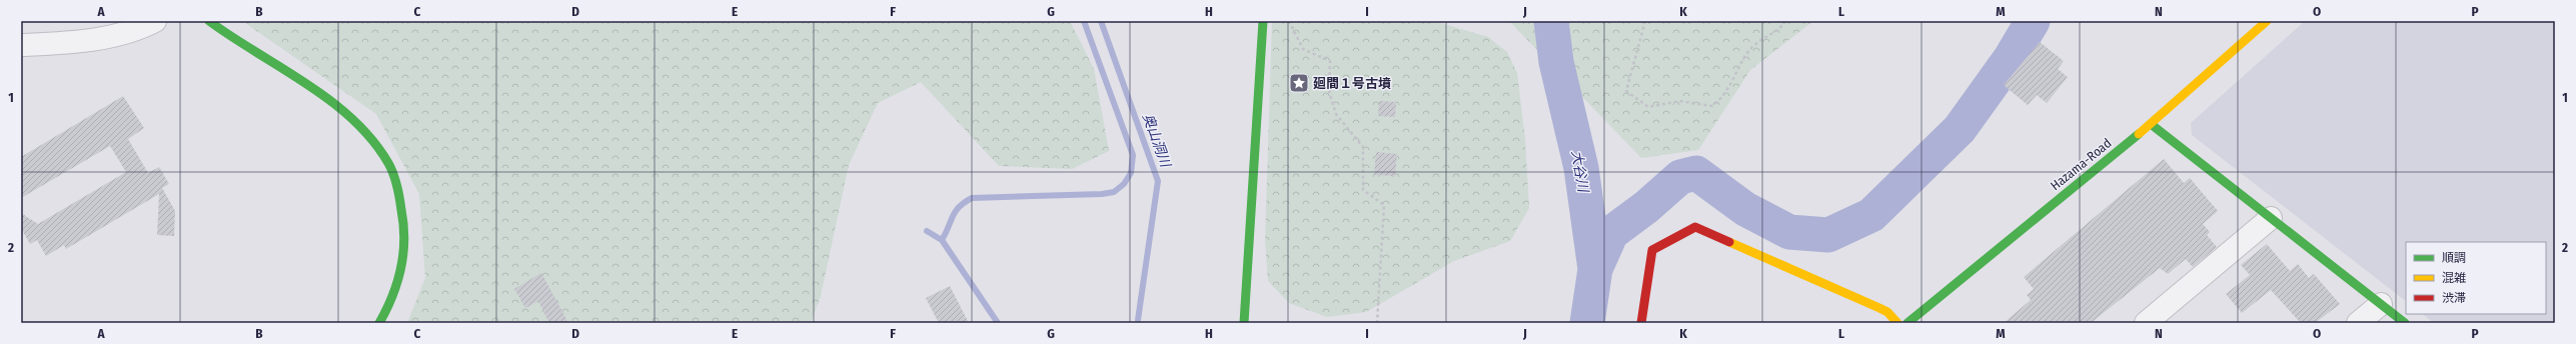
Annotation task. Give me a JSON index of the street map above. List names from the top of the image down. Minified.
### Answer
{"streets":{"street":["Hazama-Road"]},"water":["奥山洞川","大谷川"],"places":{"place":["廻間１号古墳"]},"legend":["順調","混雑","渋滞"],"grid":{"columns":["A","B","C","D","E","F","G","H","I","J","K","L","M","N","O","P"],"rows":["1","2"]}}
